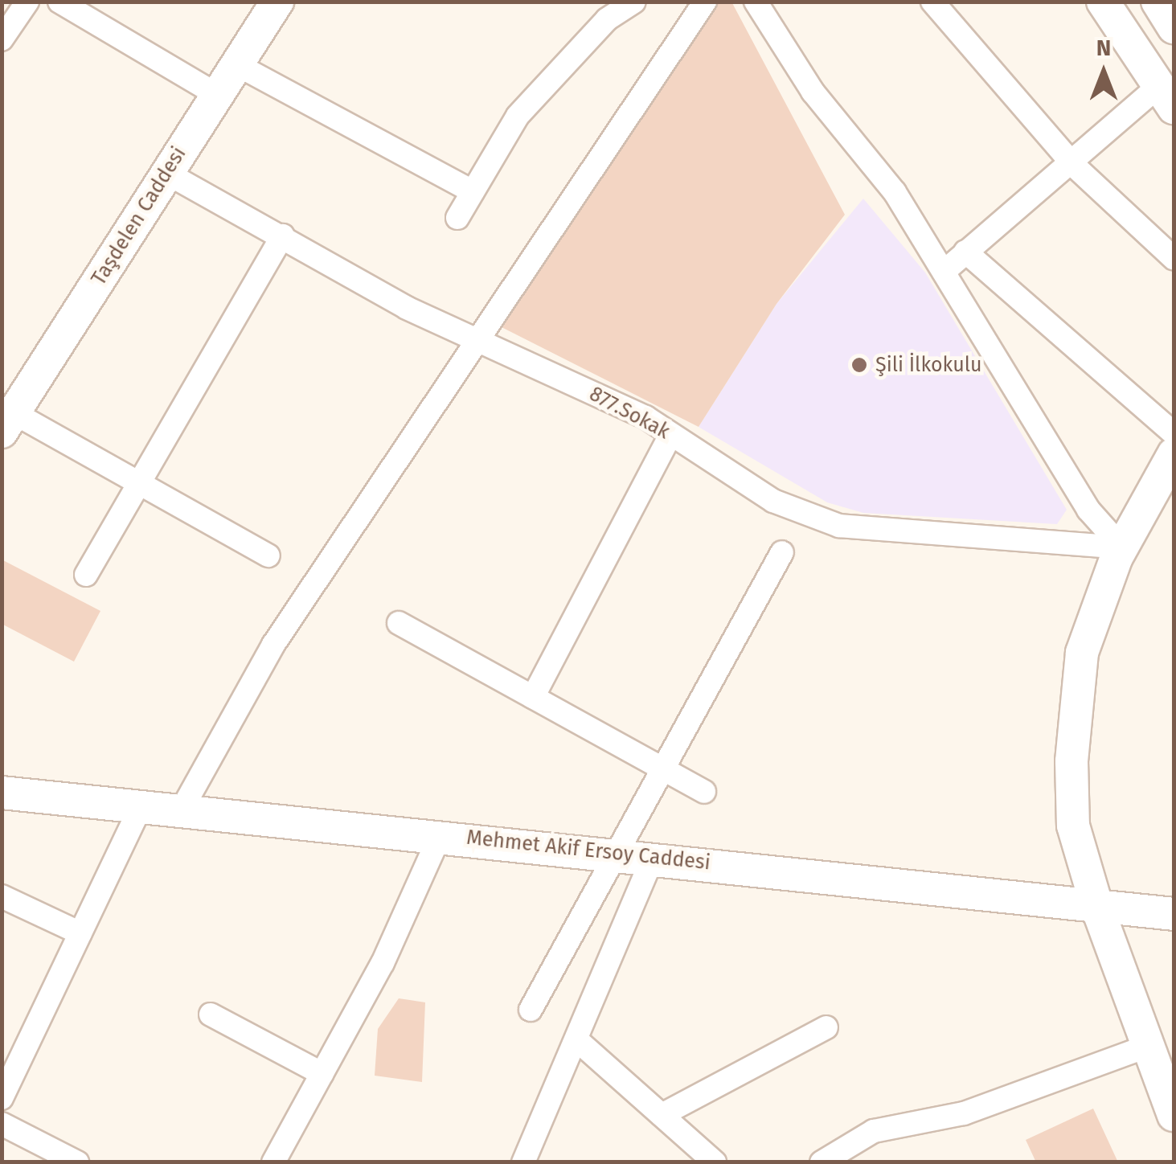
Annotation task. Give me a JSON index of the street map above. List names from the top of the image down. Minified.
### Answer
{"streets":{"main road":["Taşdelen Caddesi","Mehmet Akif Ersoy Caddesi"],"street":["877.Sokak"]},"crossings":[["Taşdelen Caddesi","877.Sokak"]],"places":["Şili İlkokulu"],"north":"top"}
